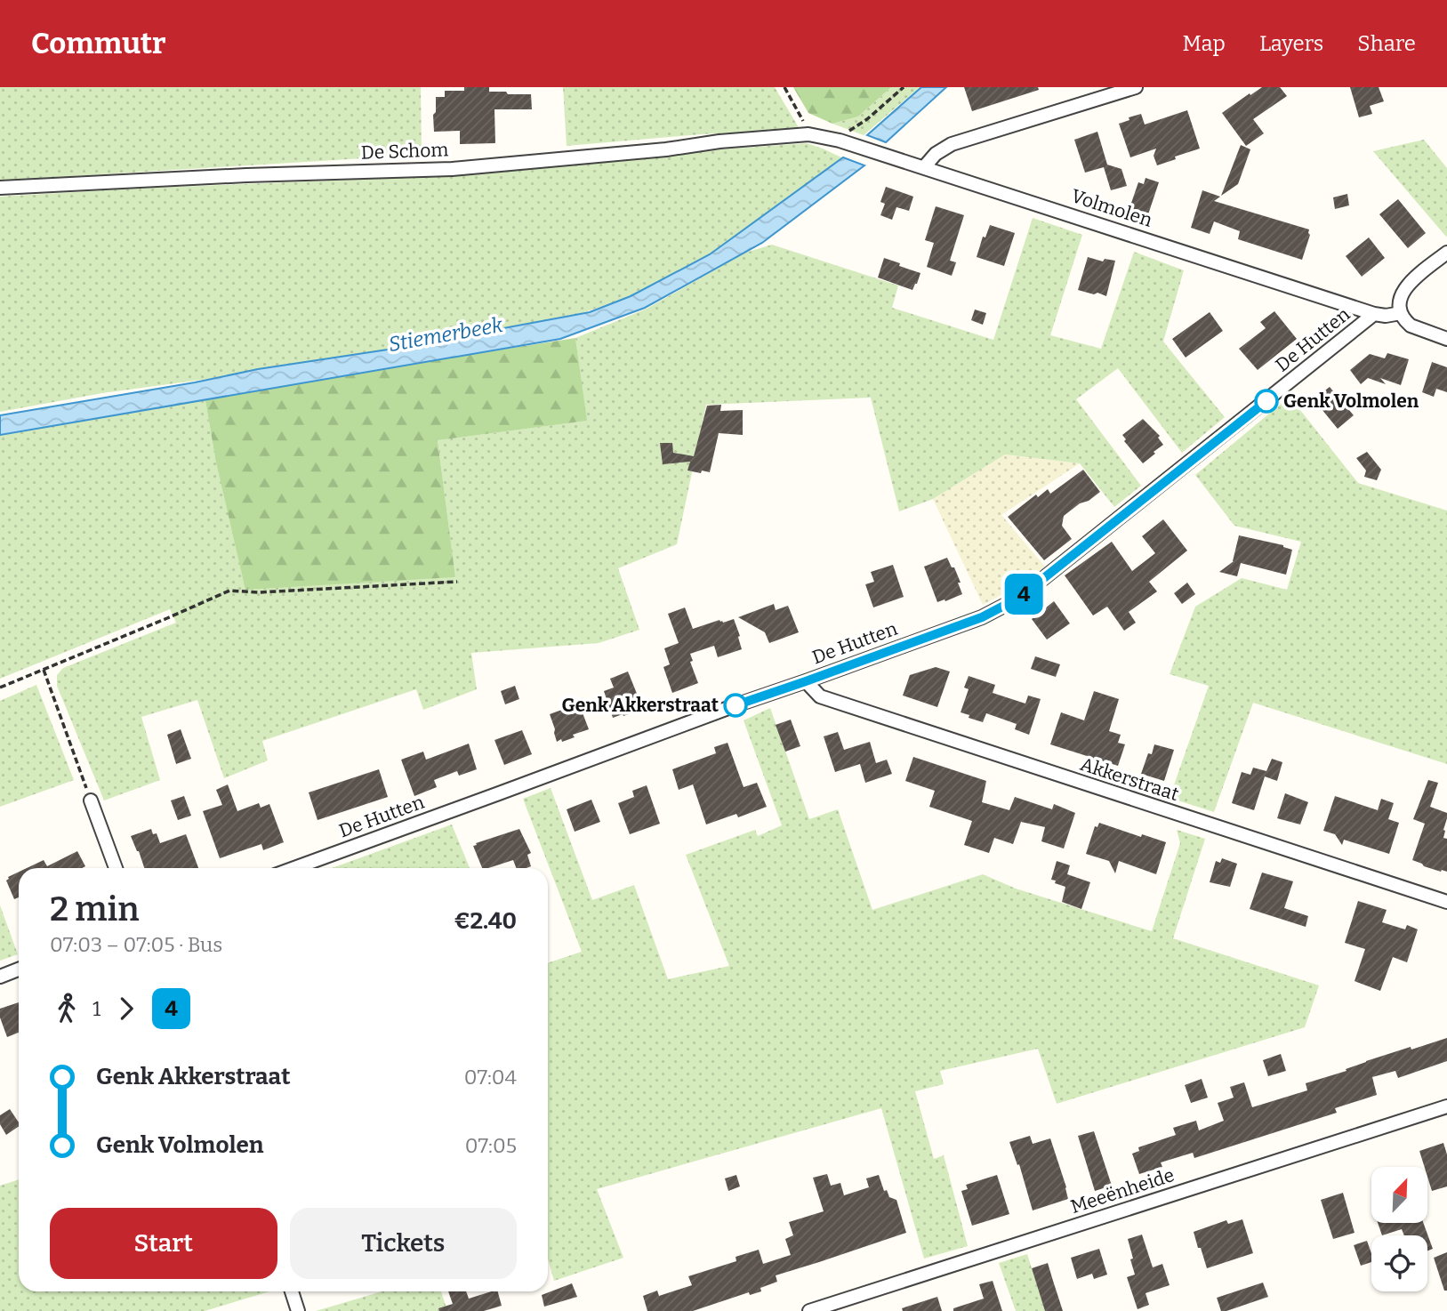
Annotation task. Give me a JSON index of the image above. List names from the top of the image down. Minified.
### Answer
{"streets":{"street":["De Schom","Volmolen","De Hutten","Akkerstraat","Meeënheide"]},"crossings":[["De Schom","Volmolen"],["Volmolen","De Hutten"],["De Hutten","Akkerstraat"]],"water":["Stiemerbeek"],"places":["Genk Volmolen","Genk Akkerstraat"],"lines":["bus line 4"],"north":"top right","page":{"header":"Commutr","nav":["Map","Layers","Share"],"on_map":"4","heading":["2 min","07:03 – 07:05 · Bus","€2.40"],"legs":["1","4"],"list":[{"name":"Genk Akkerstraat","value":"07:04"},{"name":"Genk Volmolen","value":"07:05"}],"buttons":["Start","Tickets"]}}
